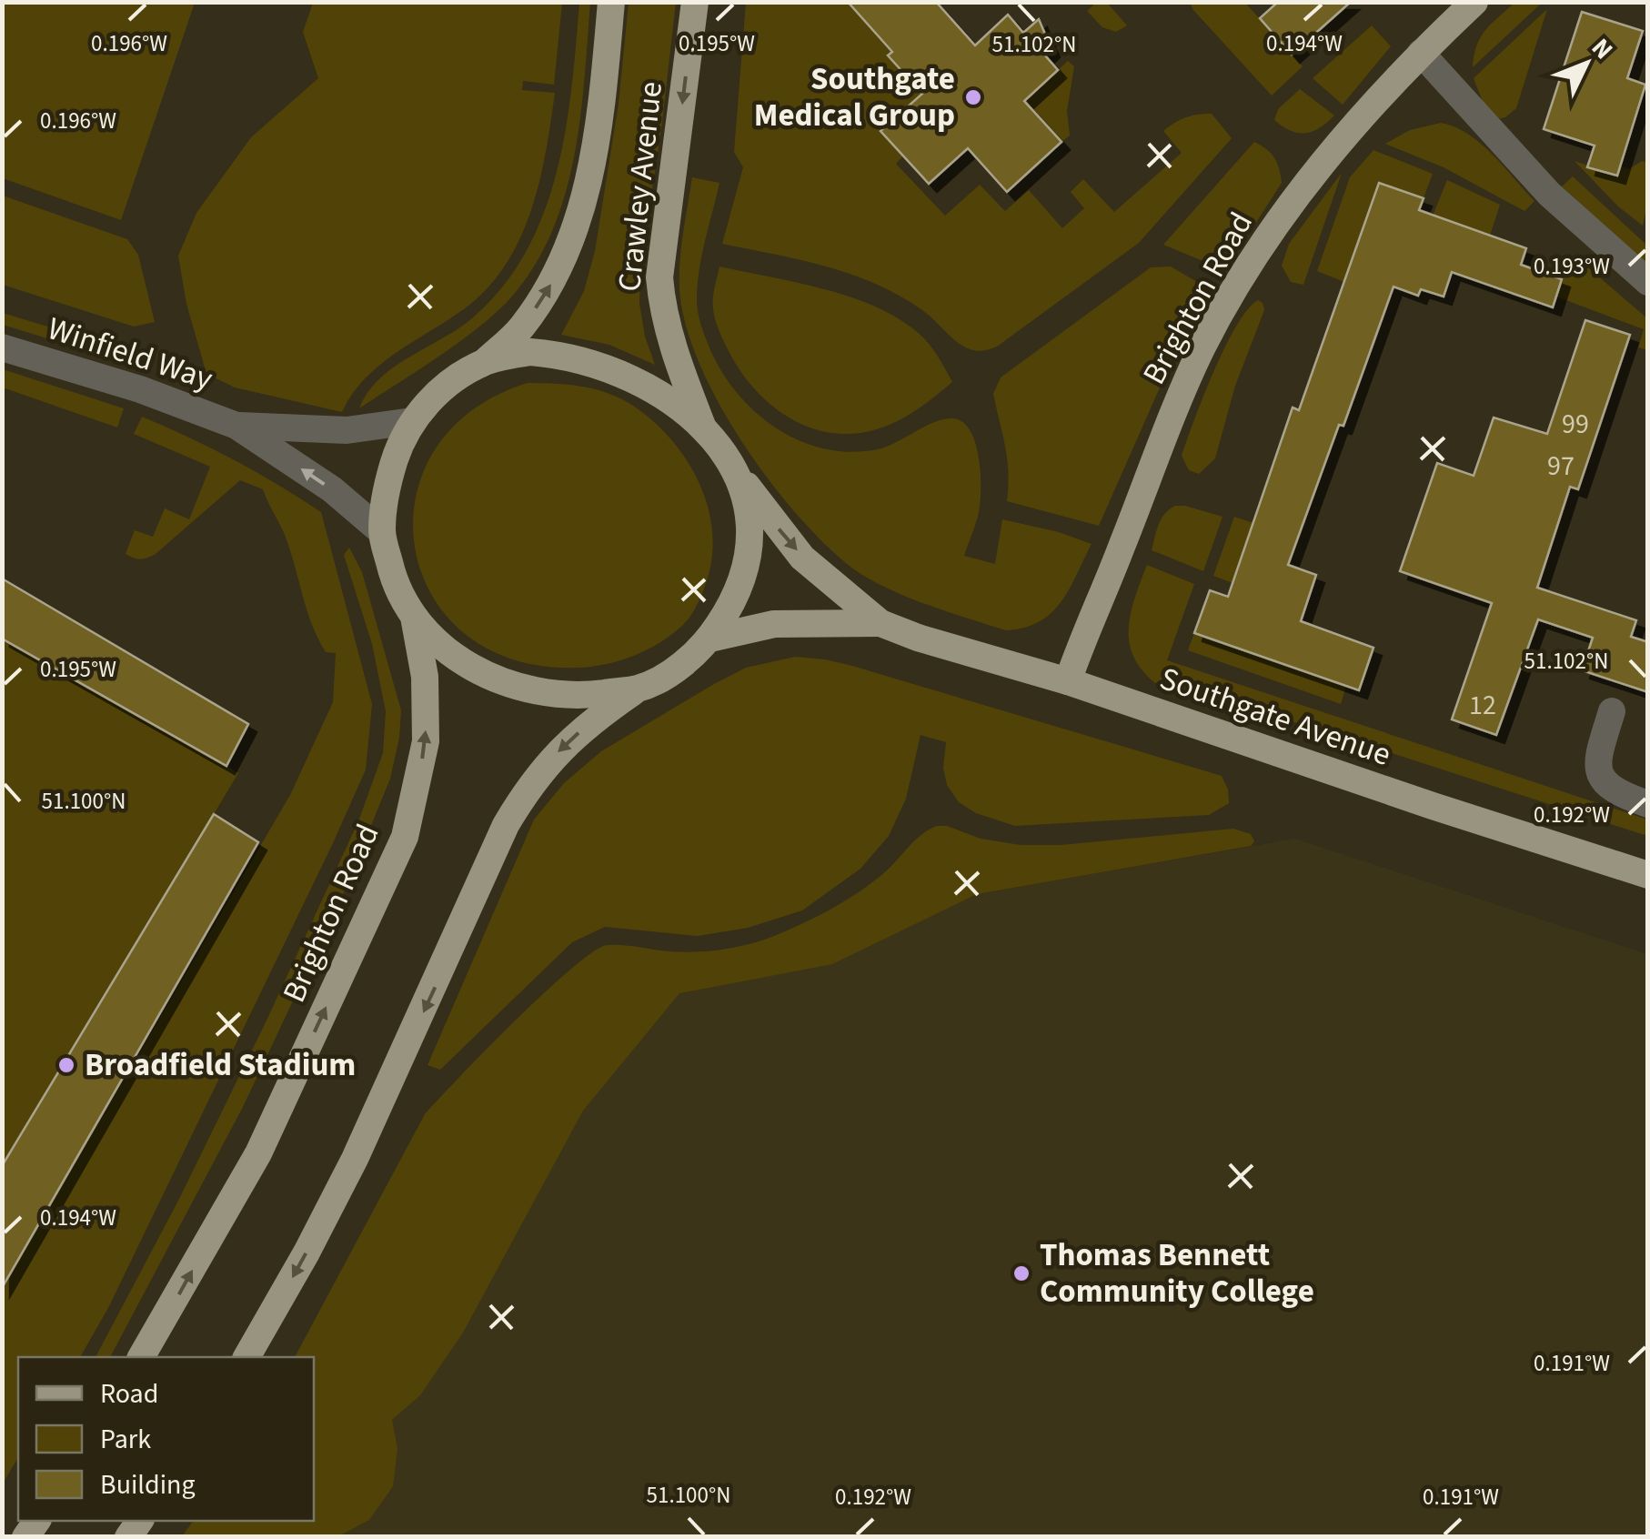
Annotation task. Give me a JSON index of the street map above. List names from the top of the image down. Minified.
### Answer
{"streets":{"main road":["Crawley Avenue","Brighton Road","Southgate Avenue"],"street":["Winfield Way"]},"crossings":[["Crawley Avenue","Southgate Avenue"],["Brighton Road","Southgate Avenue"]],"places":["Southgate Medical Group","Broadfield Stadium","Thomas Bennett Community College"],"house_numbers":["99","97","12"],"legend":["Road","Park","Building"],"north":"top right","coordinates":["0.196°W","0.195°W","0.194°W","51.102°N","0.193°W","51.100°N","0.192°W","0.191°W"]}
